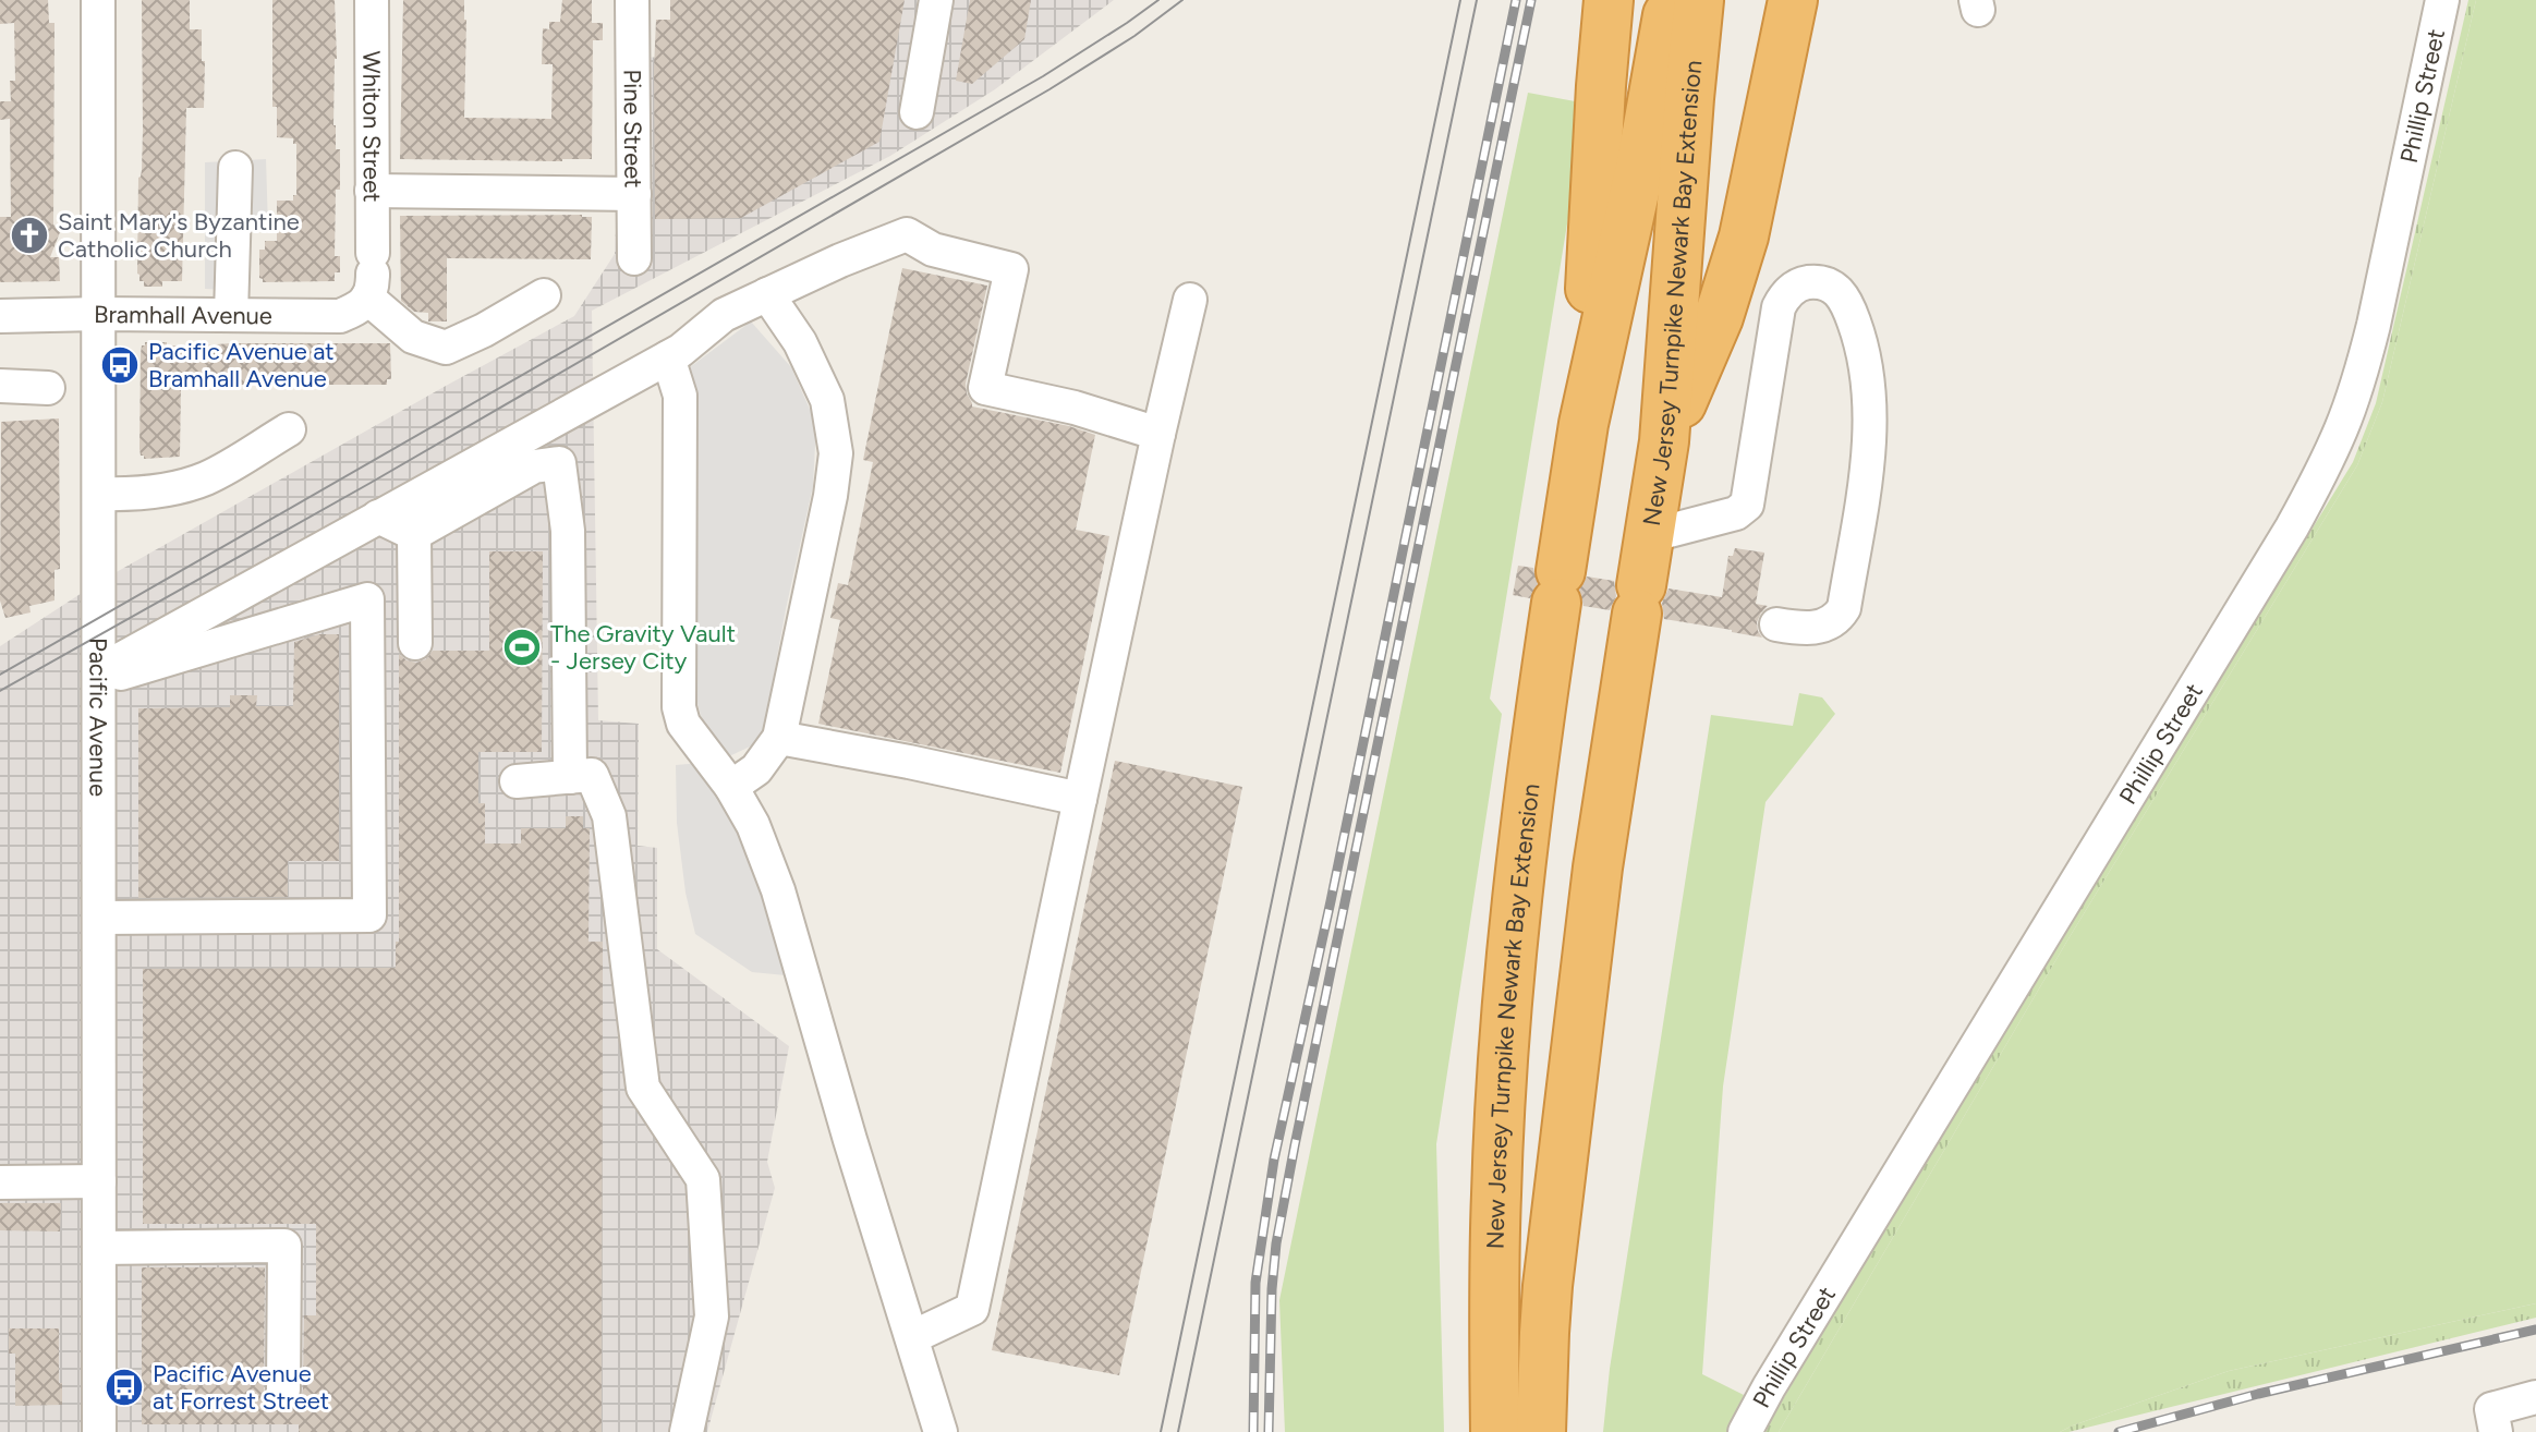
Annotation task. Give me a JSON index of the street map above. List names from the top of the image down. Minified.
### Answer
{"streets":{"highway":["New Jersey Turnpike Newark Bay Extension"],"street":["Phillip Street","Whiton Street","Pine Street","Bramhall Avenue","Pacific Avenue"]},"crossings":[["Whiton Street","Bramhall Avenue"],["Bramhall Avenue","Pacific Avenue"]],"places":{"church":["Saint Mary's Byzantine Catholic Church"],"bus stop":["Pacific Avenue at Bramhall Avenue","Pacific Avenue at Forrest Street"],"sports":["The Gravity Vault - Jersey City"]}}
